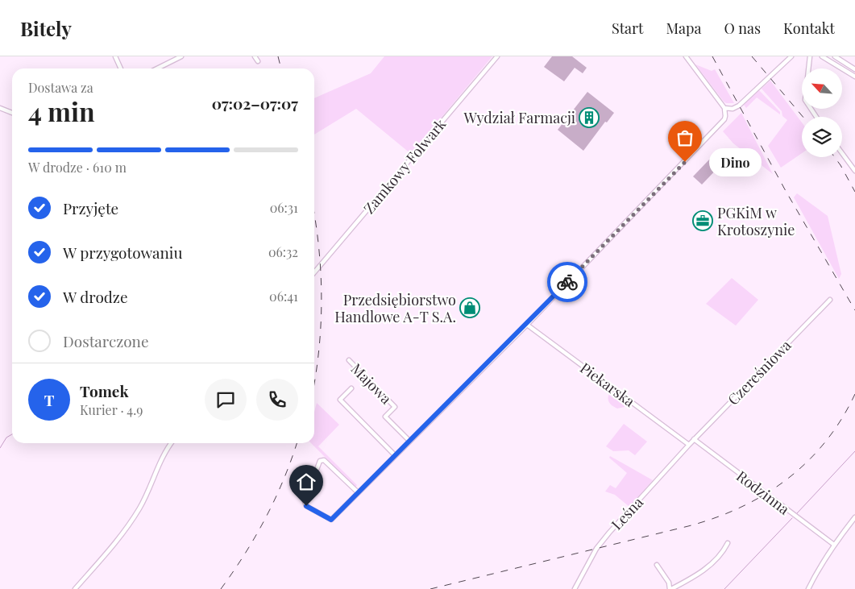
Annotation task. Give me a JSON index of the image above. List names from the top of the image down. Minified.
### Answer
{"streets":{"street":["Zamkowy Folwark","Czereśniowa","Majowa","Piekarska","Rodzinna","Leśna"]},"crossings":[["Czereśniowa","Piekarska"],["Czereśniowa","Rodzinna"],["Czereśniowa","Leśna"],["Piekarska","Leśna"]],"places":{"building":["Wydział Farmacji"],"other":["Dino"],"office":["PGKiM w Krotoszynie"],"shop":["Przedsiębiorstwo Handlowe A-T S.A."]},"north":"top left","page":{"header":"Bitely","nav":["Start","Mapa","O nas","Kontakt"],"heading":["4 min","Dostawa za","07:02–07:07"],"panel":["Tomek","Kurier · 4.9"],"bar":"W drodze · 610 m","bubble":"Dino","list":[["Przyjęte","06:31"],["W przygotowaniu","06:32"],["W drodze","06:41"],"Dostarczone"],"round":"T"}}
